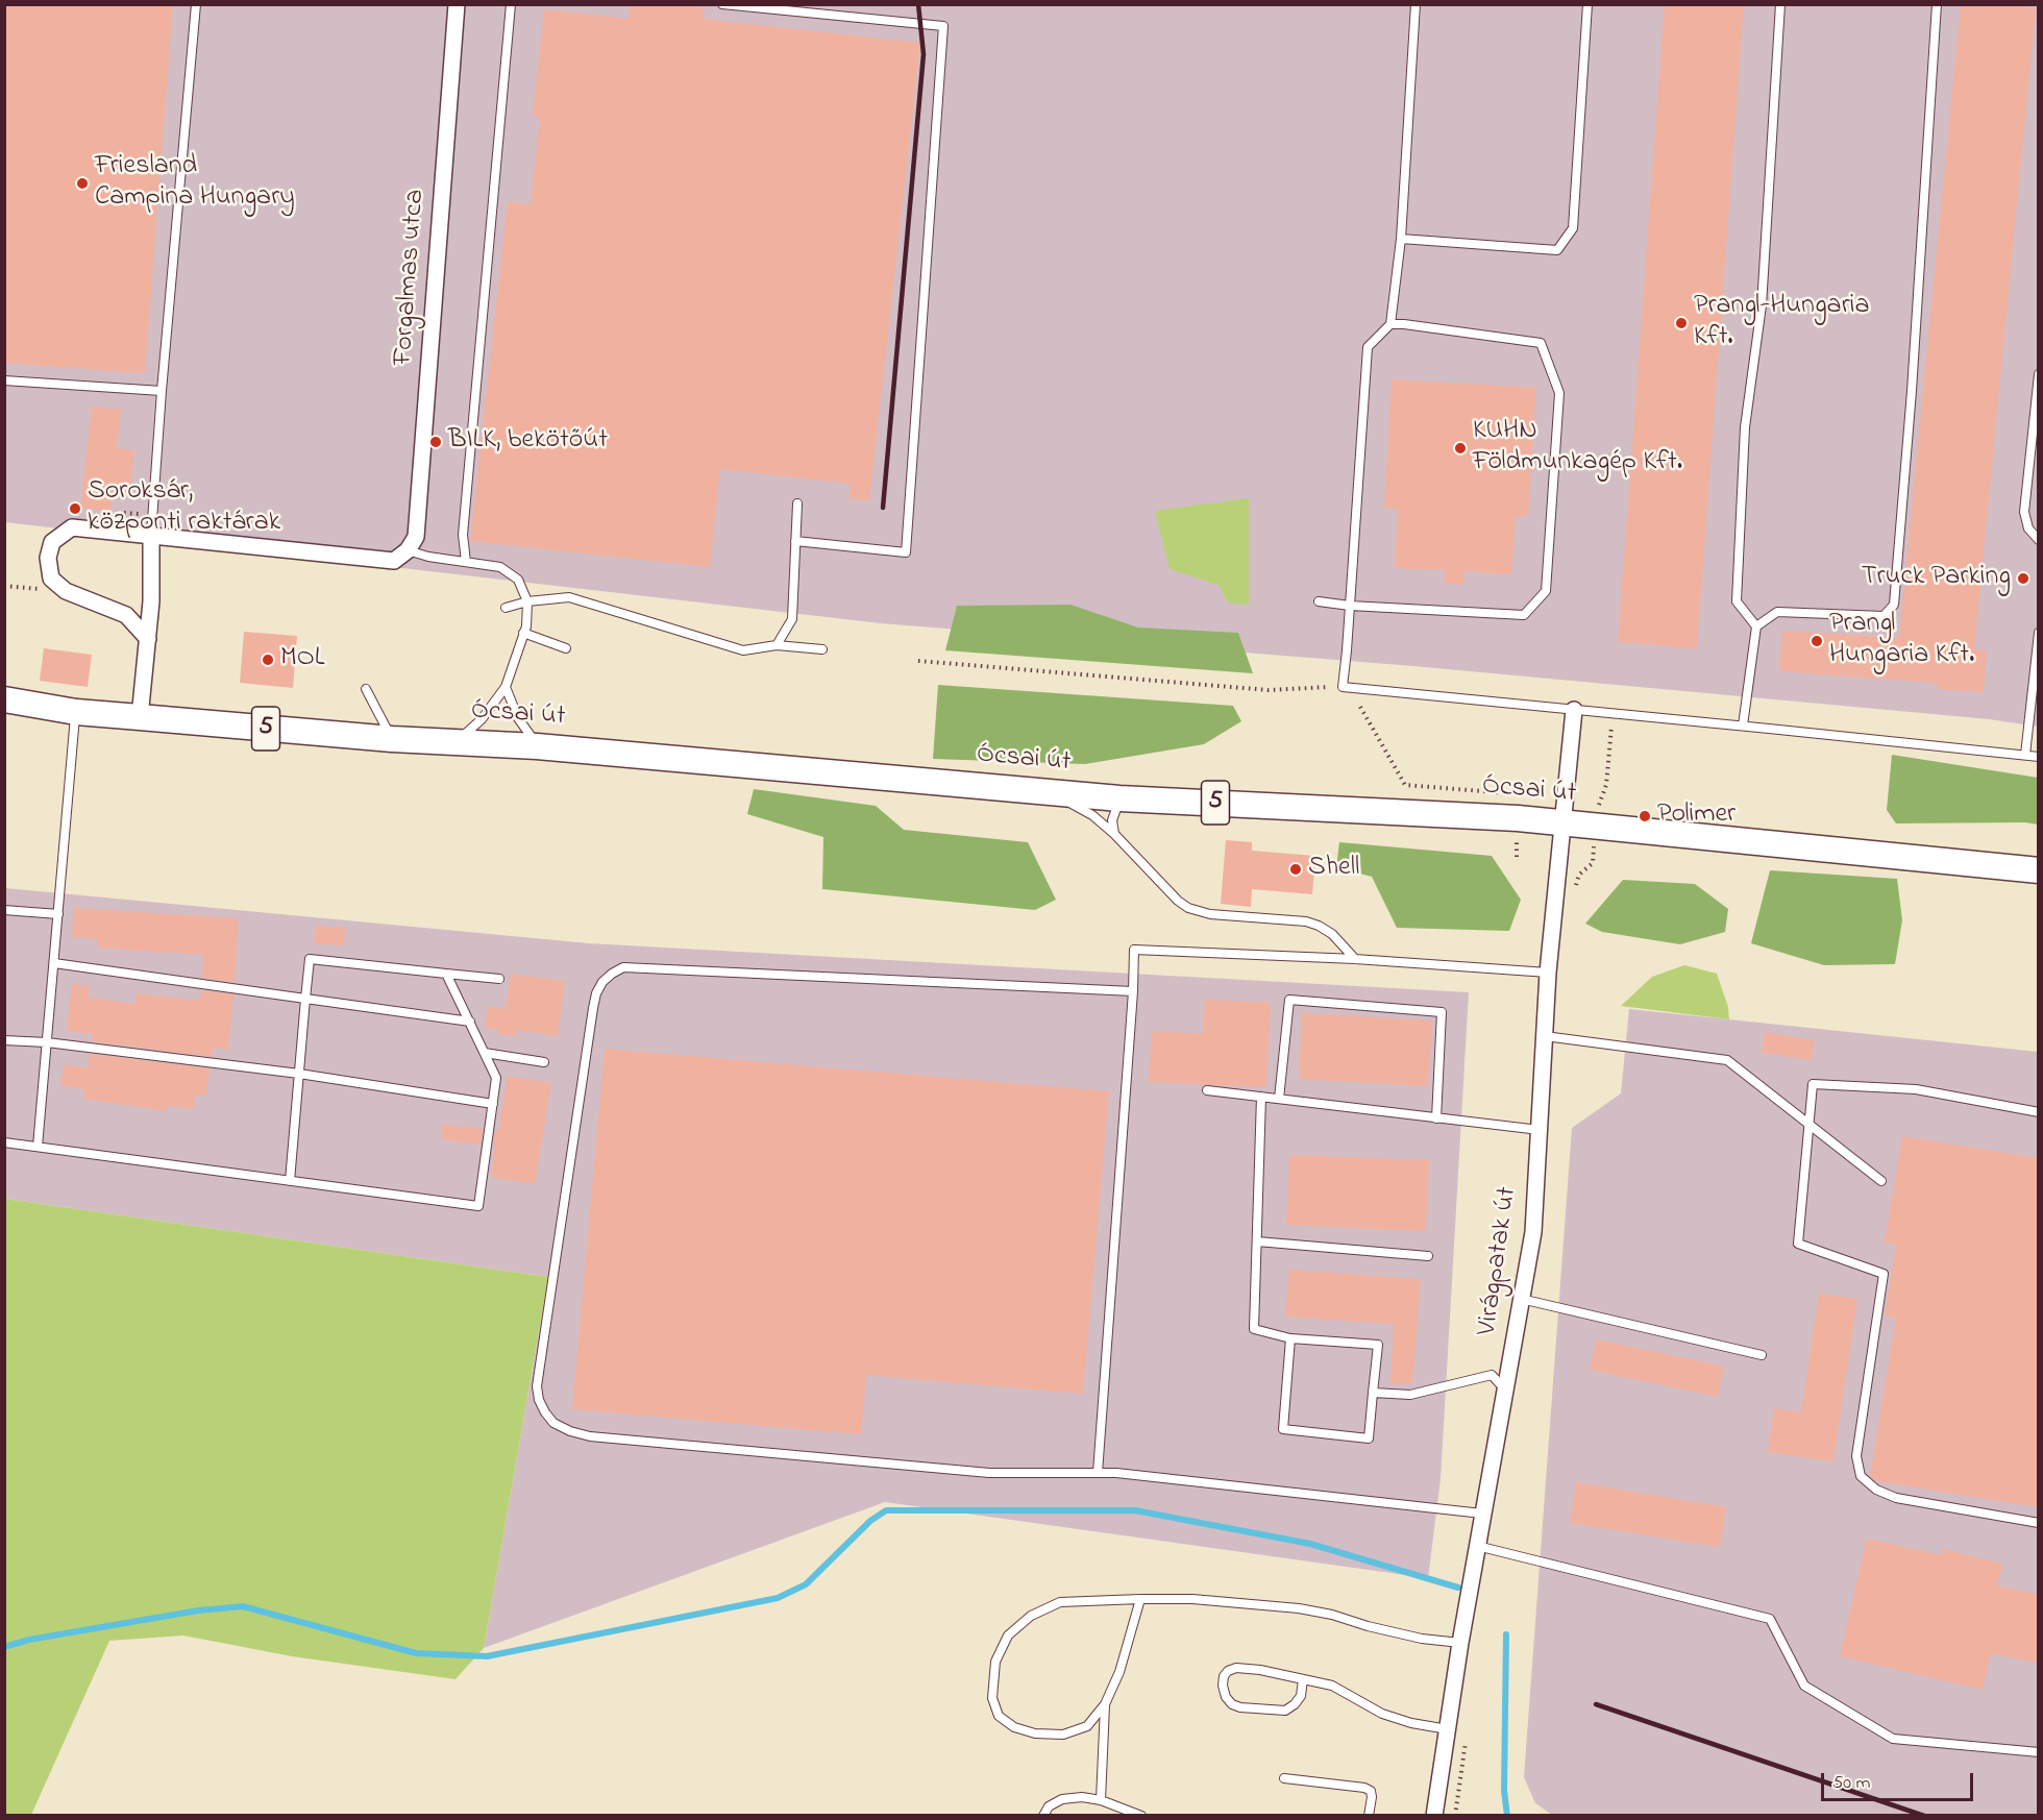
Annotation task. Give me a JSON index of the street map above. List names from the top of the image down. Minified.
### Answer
{"streets":{"main road":["Ócsai út","5"],"street":["Forgalmas utca","Virágpatak út"]},"crossings":[["Ócsai út","Virágpatak út"]],"places":["Friesland Campina Hungary","Prangl-Hungaria Kft.","BILK, bekötőút","KUHN Földmunkagép Kft.","Soroksár, központi raktárak","Truck Parking","Prangl Hungaria Kft.","MOL","Polimer","Shell"],"scale_bar":"50 m"}
